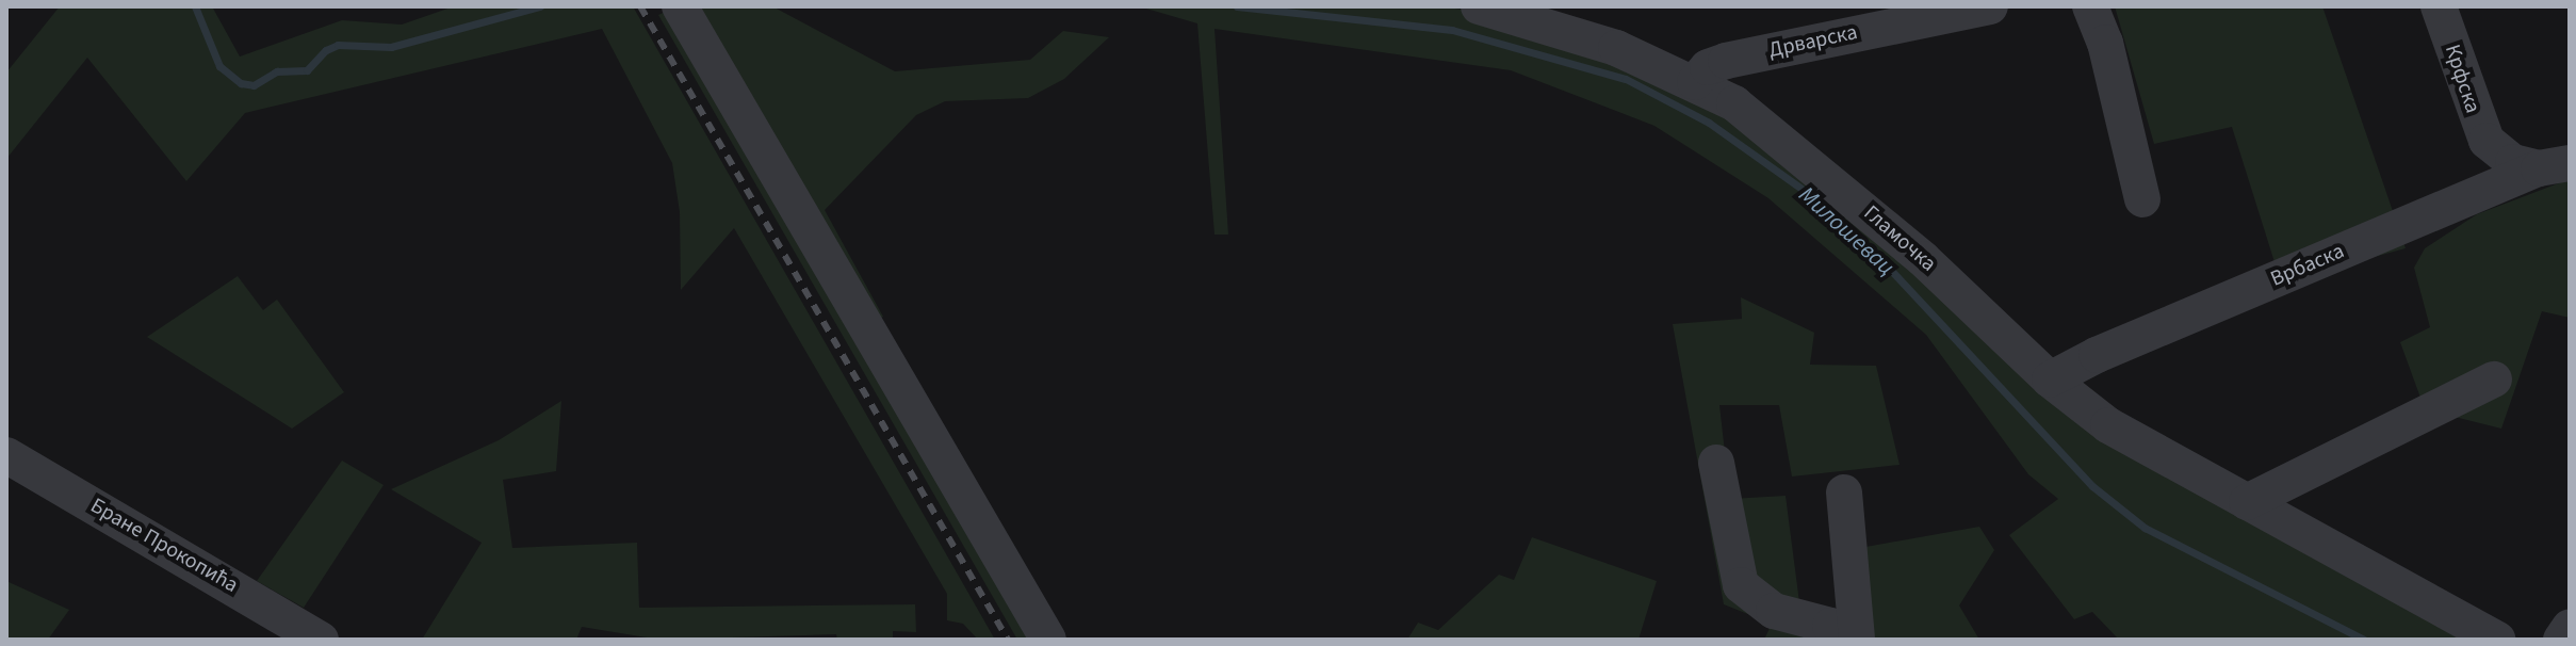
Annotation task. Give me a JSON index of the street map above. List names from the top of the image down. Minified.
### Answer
{"streets":{"street":["Дрварска","Крфска","Гламочка","Врбаска","Бране Прокопића"]},"crossings":[["Дрварска","Гламочка"],["Крфска","Врбаска"],["Гламочка","Врбаска"]],"water":["Милошевац"]}
